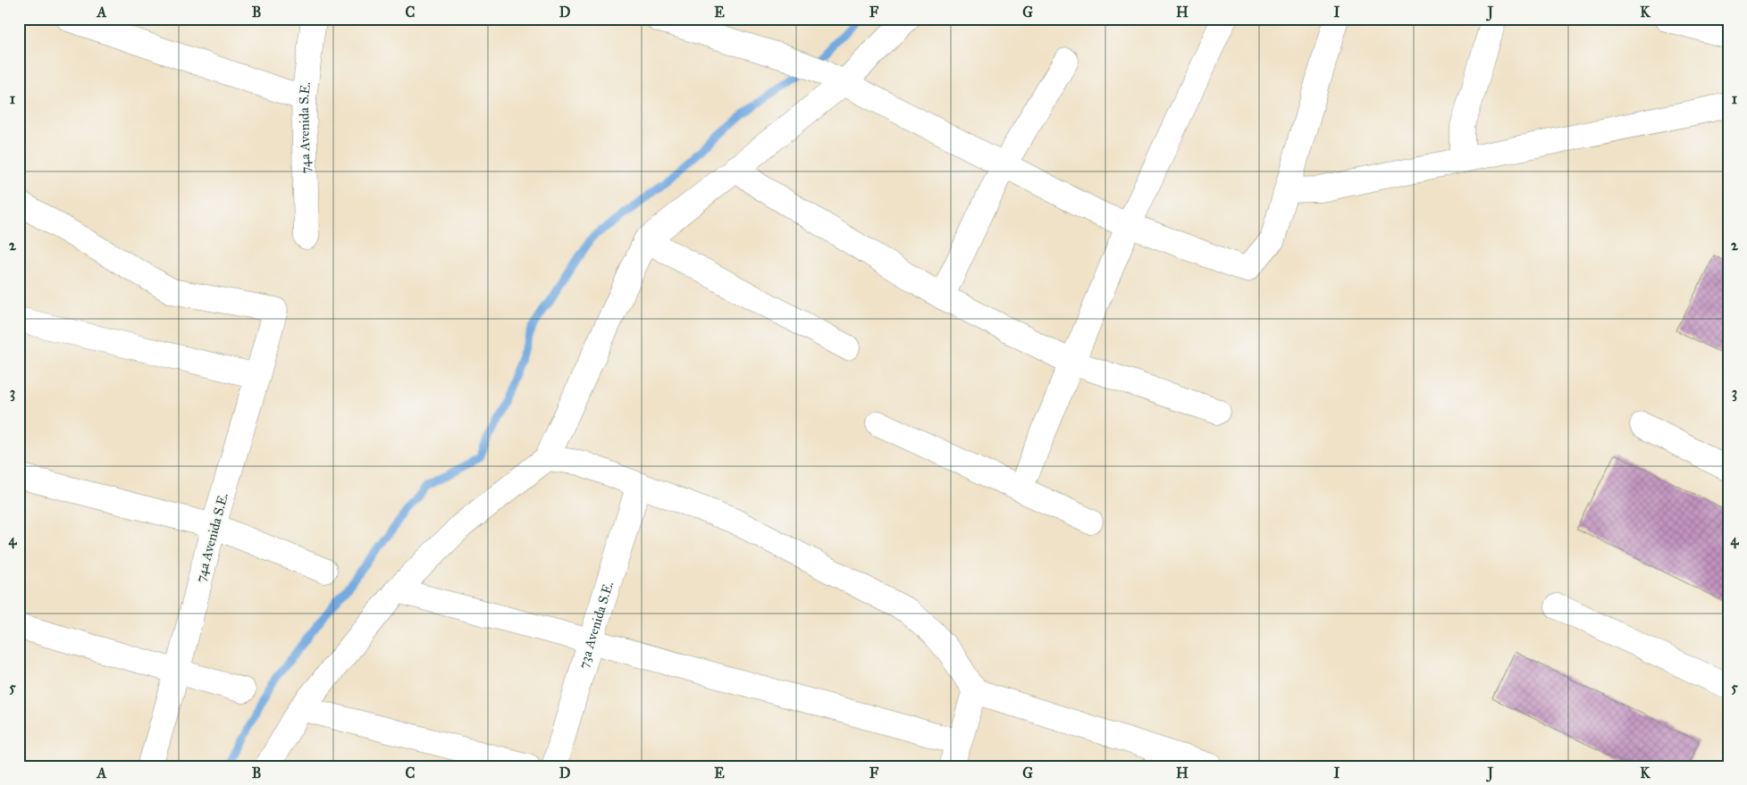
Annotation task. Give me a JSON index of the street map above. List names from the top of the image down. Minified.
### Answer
{"streets":{"street":["74a Avenida S.E.","73a Avenida S.E."]},"grid":{"columns":["A","B","C","D","E","F","G","H","I","J","K"],"rows":["1","2","3","4","5"]}}
